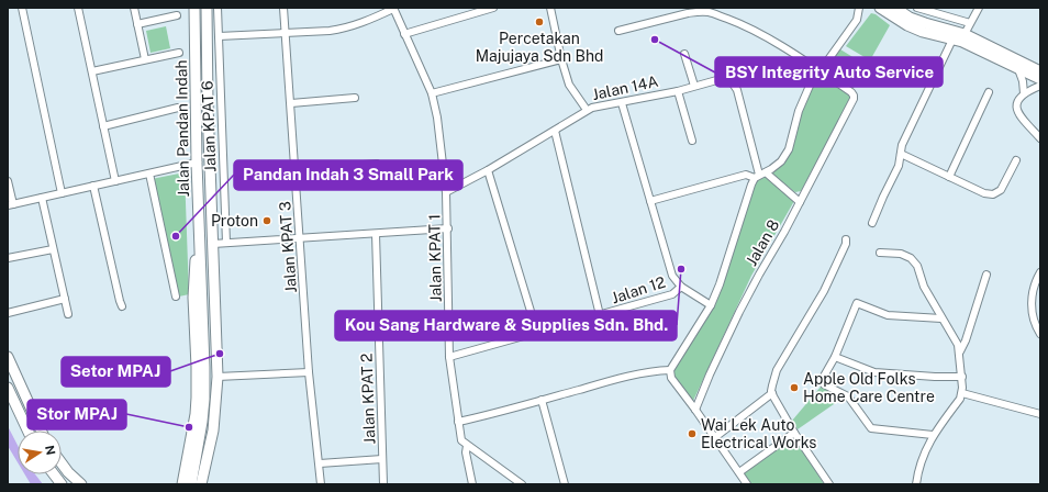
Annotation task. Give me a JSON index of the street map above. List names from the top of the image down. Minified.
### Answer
{"streets":{"main road":["Jalan Pandan Indah"],"street":["Jalan 14A","Jalan KPAT 6","Jalan 8","Jalan KPAT 3","Jalan KPAT 1","Jalan 12","Jalan KPAT 2"]},"crossings":[["Jalan 14A","Jalan KPAT 1"],["Jalan KPAT 1","Jalan 12"]],"places":["Percetakan Majujaya Sdn Bhd","BSY Integrity Auto Service","Proton","Pandan Indah 3 Small Park","Kou Sang Hardware & Supplies Sdn. Bhd.","Setor MPAJ","Apple Old Folks Home Care Centre","Stor MPAJ","Wai Lek Auto Electrical Works"],"north":"right"}
